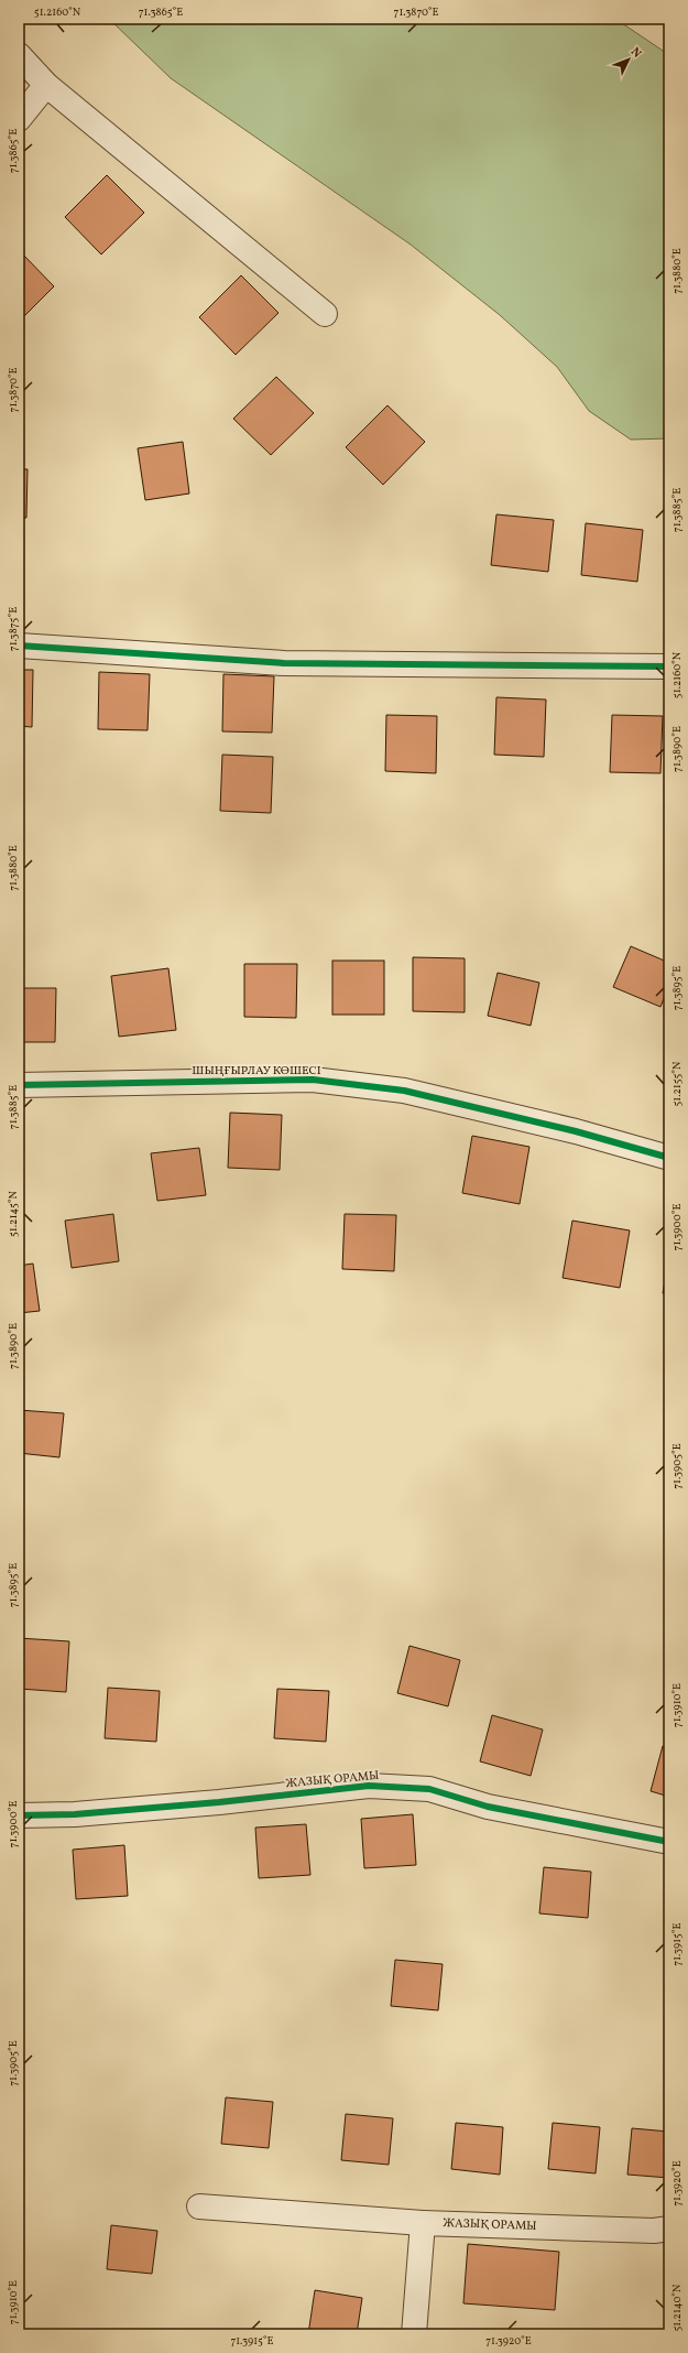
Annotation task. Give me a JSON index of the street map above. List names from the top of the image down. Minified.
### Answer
{"streets":{"street":["ШЫҢҒЫРЛАУ КӨШЕСІ","ЖАЗЫҚ ОРАМЫ"]},"north":"top right","coordinates":["51.2160°N","71.3865°E","71.3870°E","71.3880°E","71.3885°E","71.3875°E","71.3890°E","71.3895°E","51.2155°N","51.2145°N","71.3900°E","71.3905°E","71.3910°E","71.3915°E","71.3920°E","51.2140°N"]}
